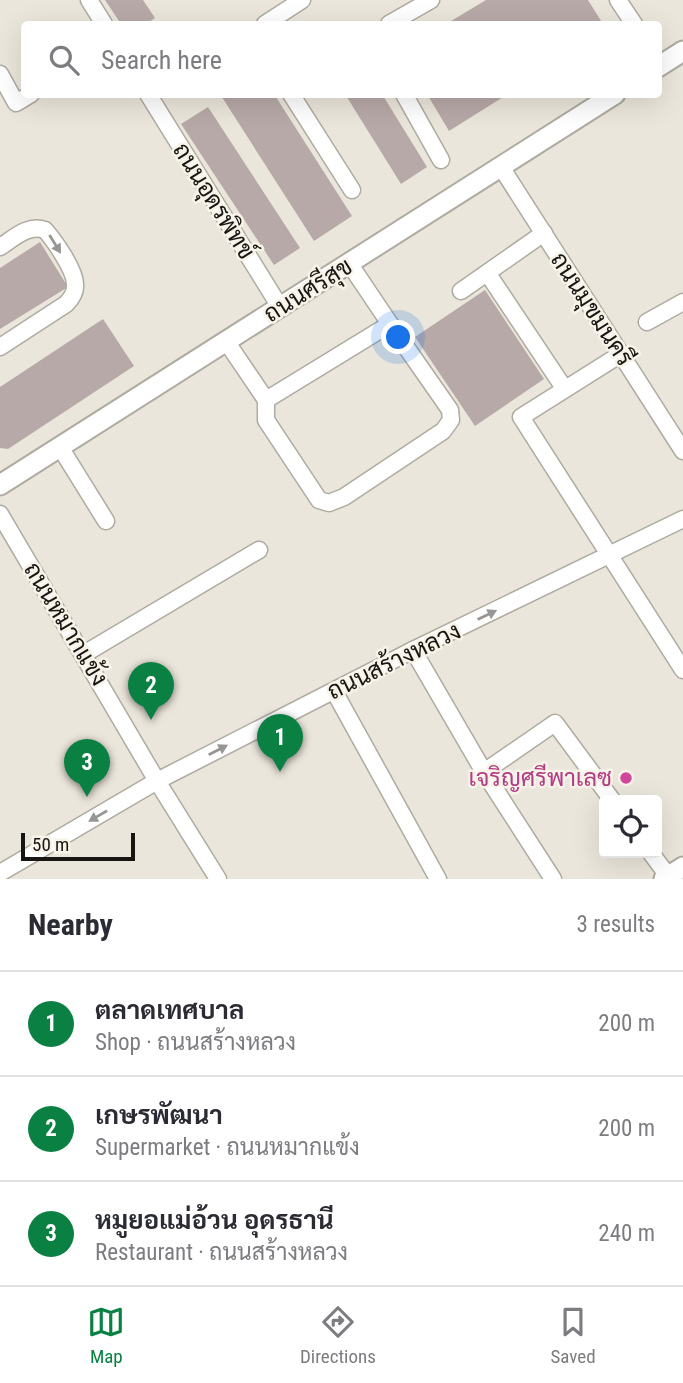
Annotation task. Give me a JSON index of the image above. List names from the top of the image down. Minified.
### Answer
{"streets":{"main road":["ถนนศรีสุข"],"street":["ถนนอุดรพิทข์","ถนนมุขมนครี","ถนนหมากแข้ง","ถนนสร้างหลวง"]},"crossings":[["ถนนอุดรพิทข์","ถนนศรีสุข"],["ถนนศรีสุข","ถนนมุขมนครี"],["ถนนหมากแข้ง","ถนนสร้างหลวง"]],"places":["เจริญศรีพาเลซ"],"scale_bar":"50 m","page":{"search":"Search here","pins":["2","1","3"],"scale":"50 m","heading":["Nearby","3 results"],"list":[{"mark":"1","name":"ตลาดเทศบาล","note":"Shop · ถนนสร้างหลวง","value":"200 m"},{"mark":"2","name":"เกษรพัฒนา","note":"Supermarket · ถนนหมากแข้ง","value":"200 m"},{"mark":"3","name":"หมูยอแม่อ้วน อุดรธานี","note":"Restaurant · ถนนสร้างหลวง","value":"240 m"}],"nav":["Map","Directions","Saved"]}}
